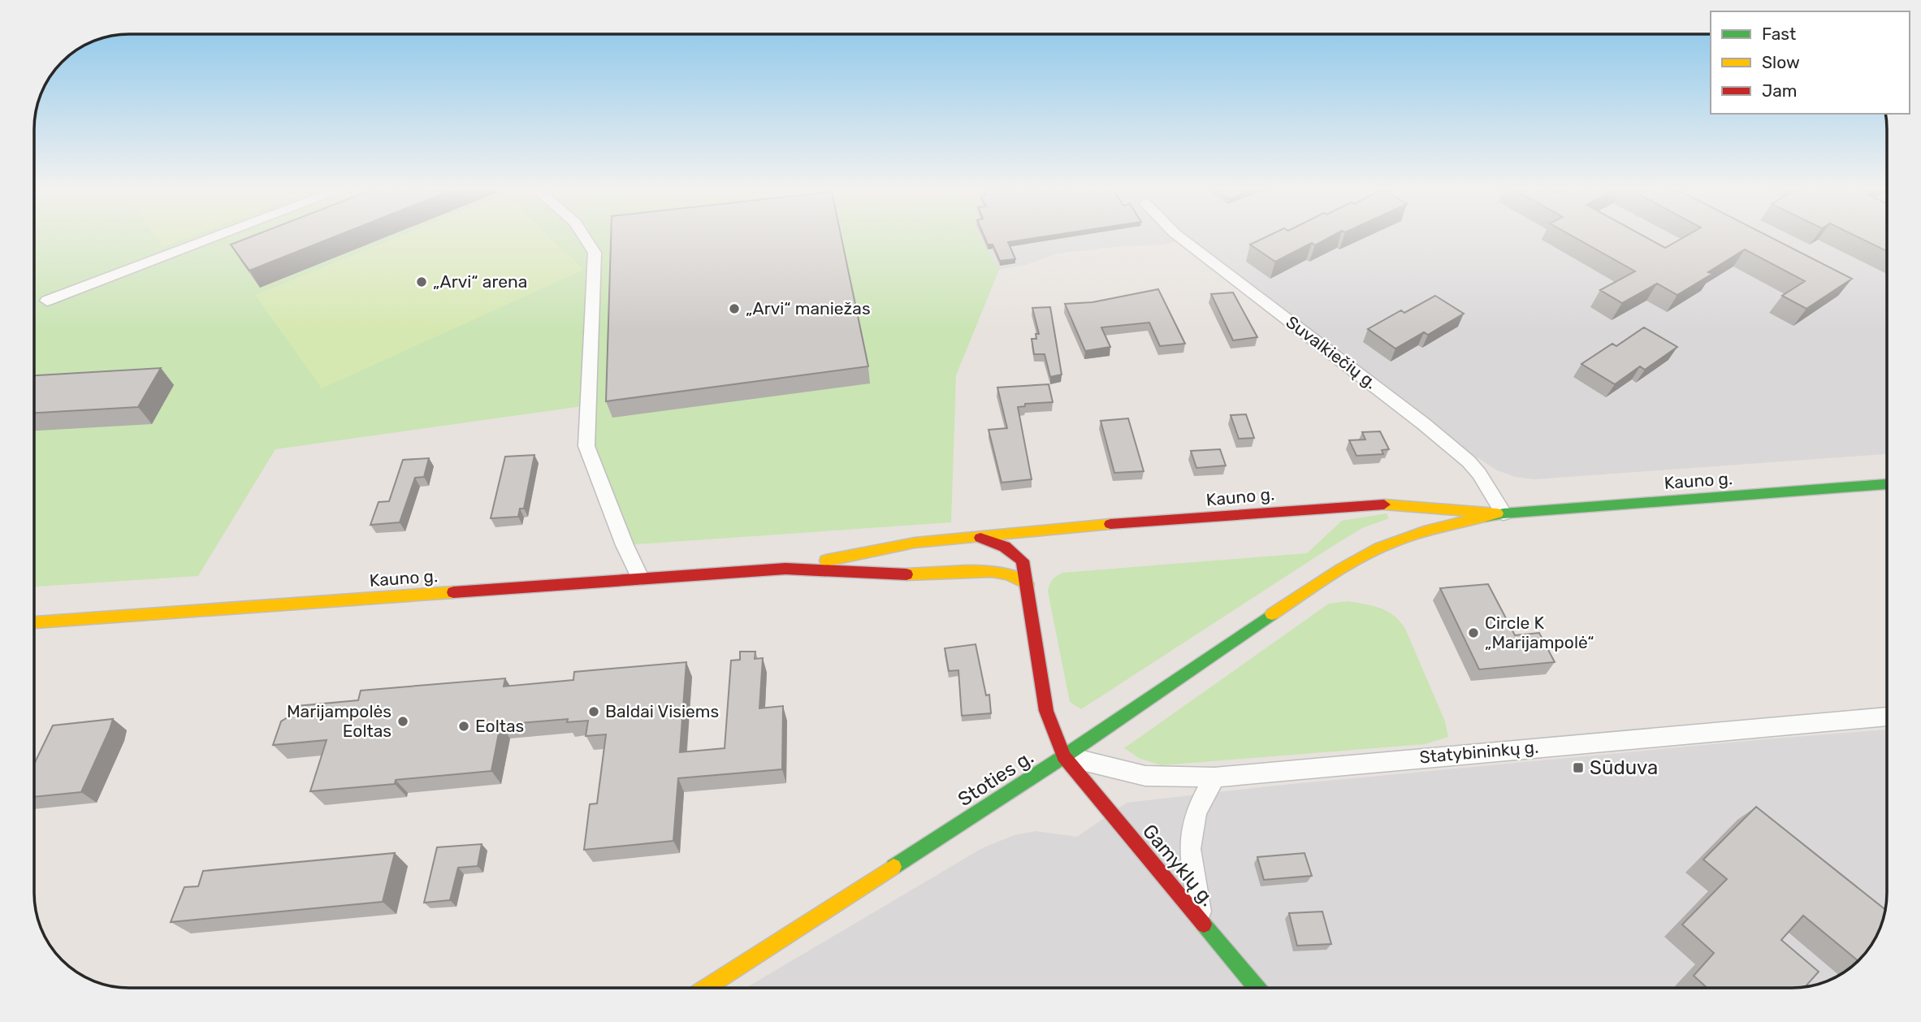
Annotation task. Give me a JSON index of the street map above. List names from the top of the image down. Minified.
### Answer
{"streets":{"main road":["Kauno g.","Stoties g.","Gamyklų g."],"street":["Suvalkiečių g.","Statybininkų g."]},"crossings":[["Suvalkiečių g.","Kauno g."],["Kauno g.","Statybininkų g."],["Kauno g.","Stoties g."],["Kauno g.","Gamyklų g."],["Statybininkų g.","Stoties g."],["Statybininkų g.","Gamyklų g."],["Stoties g.","Gamyklų g."]],"places":{"other":["„Arvi“ arena","„Arvi“ maniežas","Circle K „Marijampolė“","Baldai Visiems","Marijampolės Eoltas","Eoltas"],"transit":["Sūduva"]},"legend":["Fast","Slow","Jam"]}
